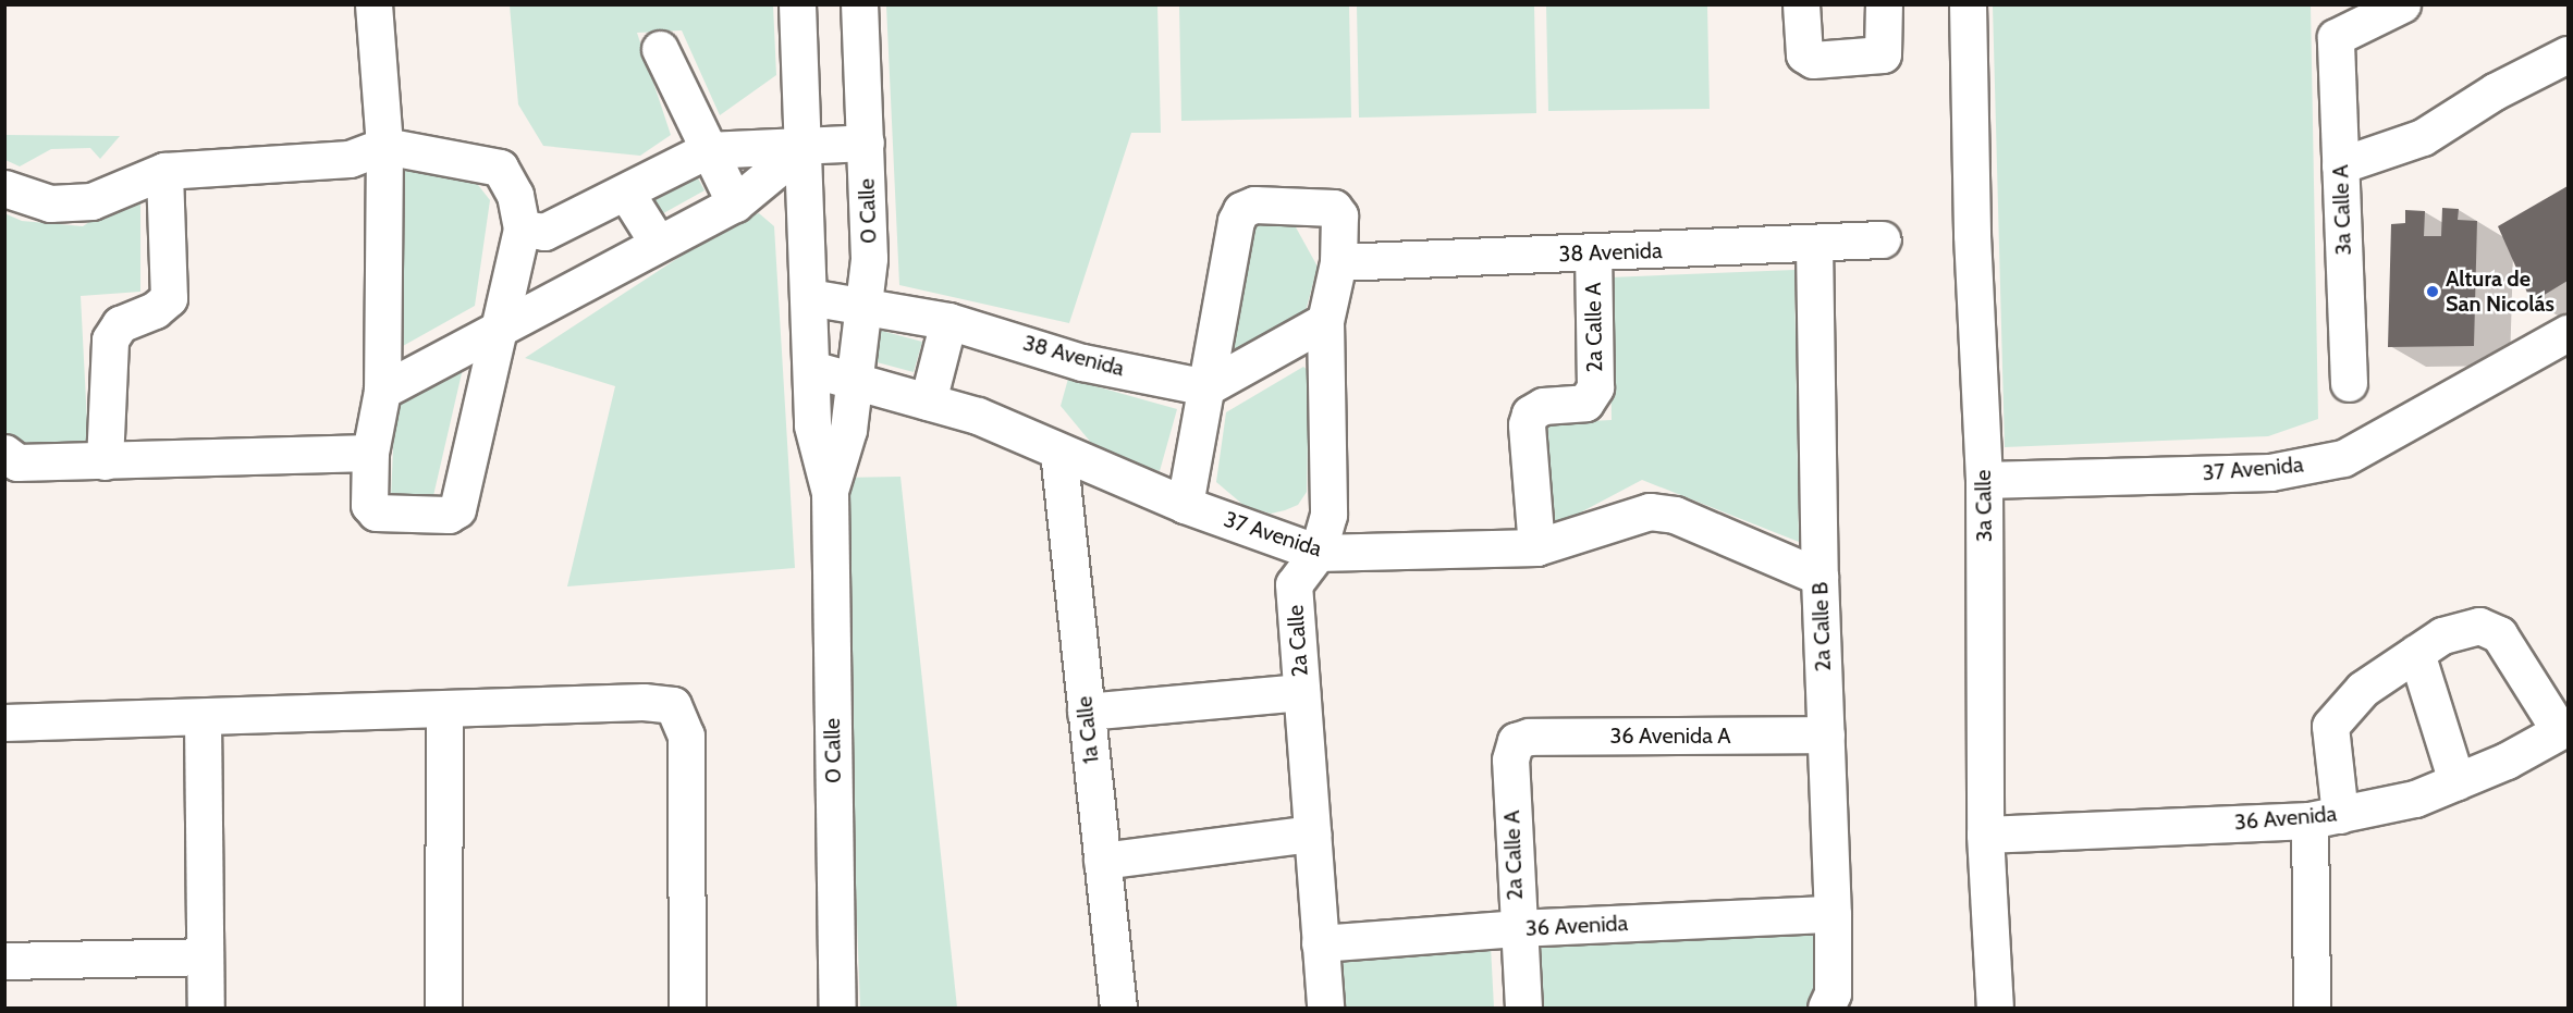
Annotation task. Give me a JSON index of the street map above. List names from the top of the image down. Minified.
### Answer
{"streets":{"street":["3a Calle A","0 Calle","38 Avenida","2a Calle A","37 Avenida","3a Calle","2a Calle B","2a Calle","1a Calle","36 Avenida A","36 Avenida"]},"crossings":[["0 Calle","38 Avenida"],["0 Calle","37 Avenida"],["38 Avenida","2a Calle A"],["38 Avenida","2a Calle B"],["38 Avenida","2a Calle"],["2a Calle A","37 Avenida"],["2a Calle A","36 Avenida A"],["2a Calle A","36 Avenida"],["37 Avenida","3a Calle"],["37 Avenida","2a Calle B"],["37 Avenida","2a Calle"],["37 Avenida","1a Calle"],["3a Calle","36 Avenida"],["2a Calle B","36 Avenida A"],["2a Calle B","36 Avenida"],["2a Calle","36 Avenida"]],"places":["Altura de San Nicolás"]}
